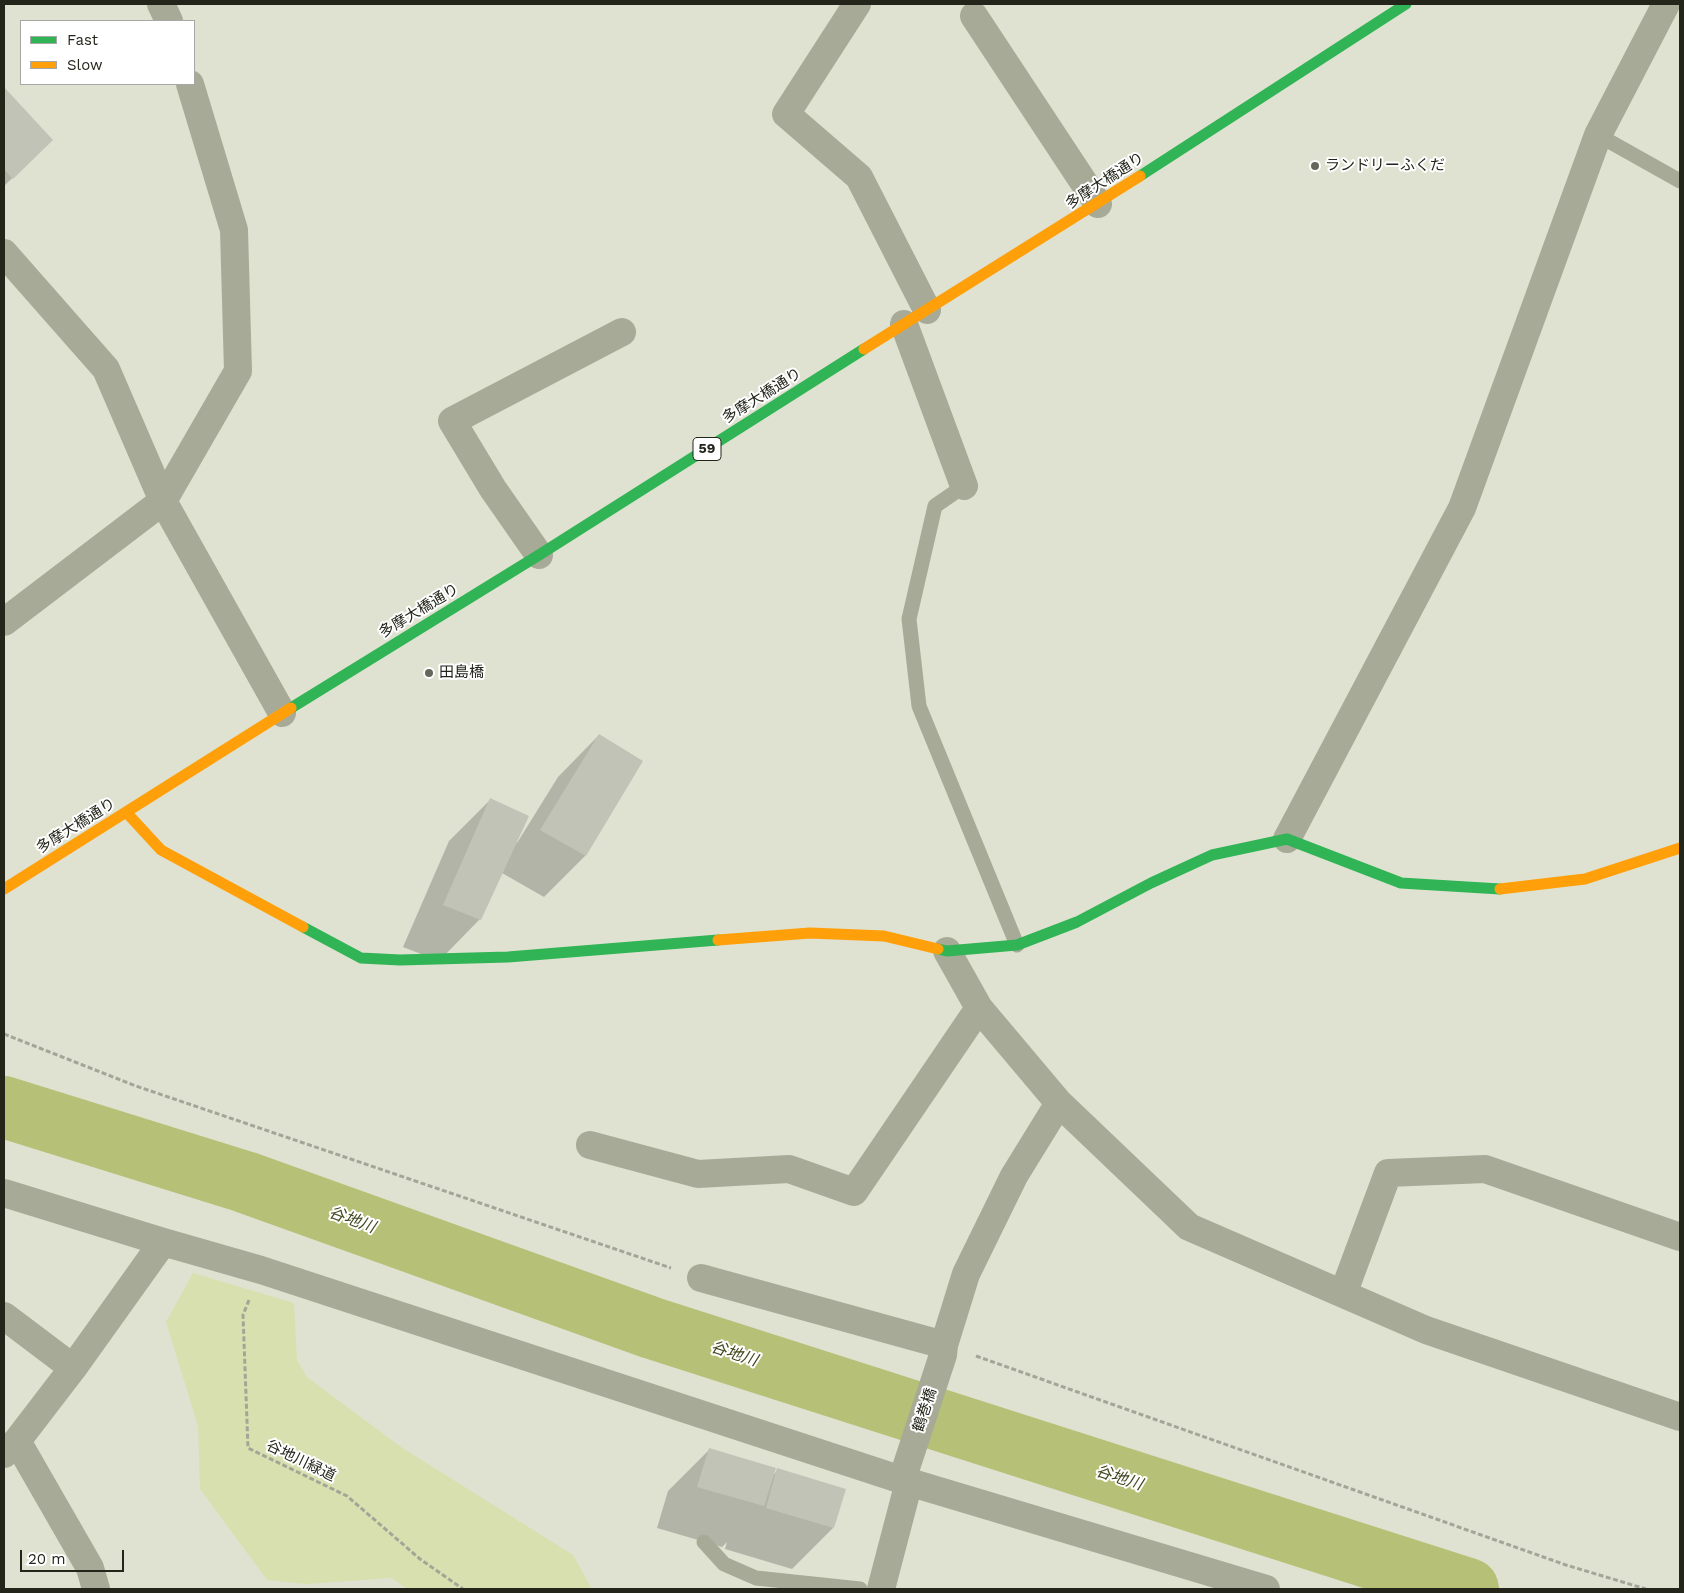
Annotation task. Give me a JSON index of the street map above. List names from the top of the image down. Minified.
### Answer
{"streets":{"main road":["多摩大橋通り","59"],"street":["鶴巻橋"],"path":["谷地川緑道"]},"water":["谷地川"],"places":["ランドリーふくだ","田島橋"],"legend":["Fast","Slow"],"scale_bar":"20 m"}
